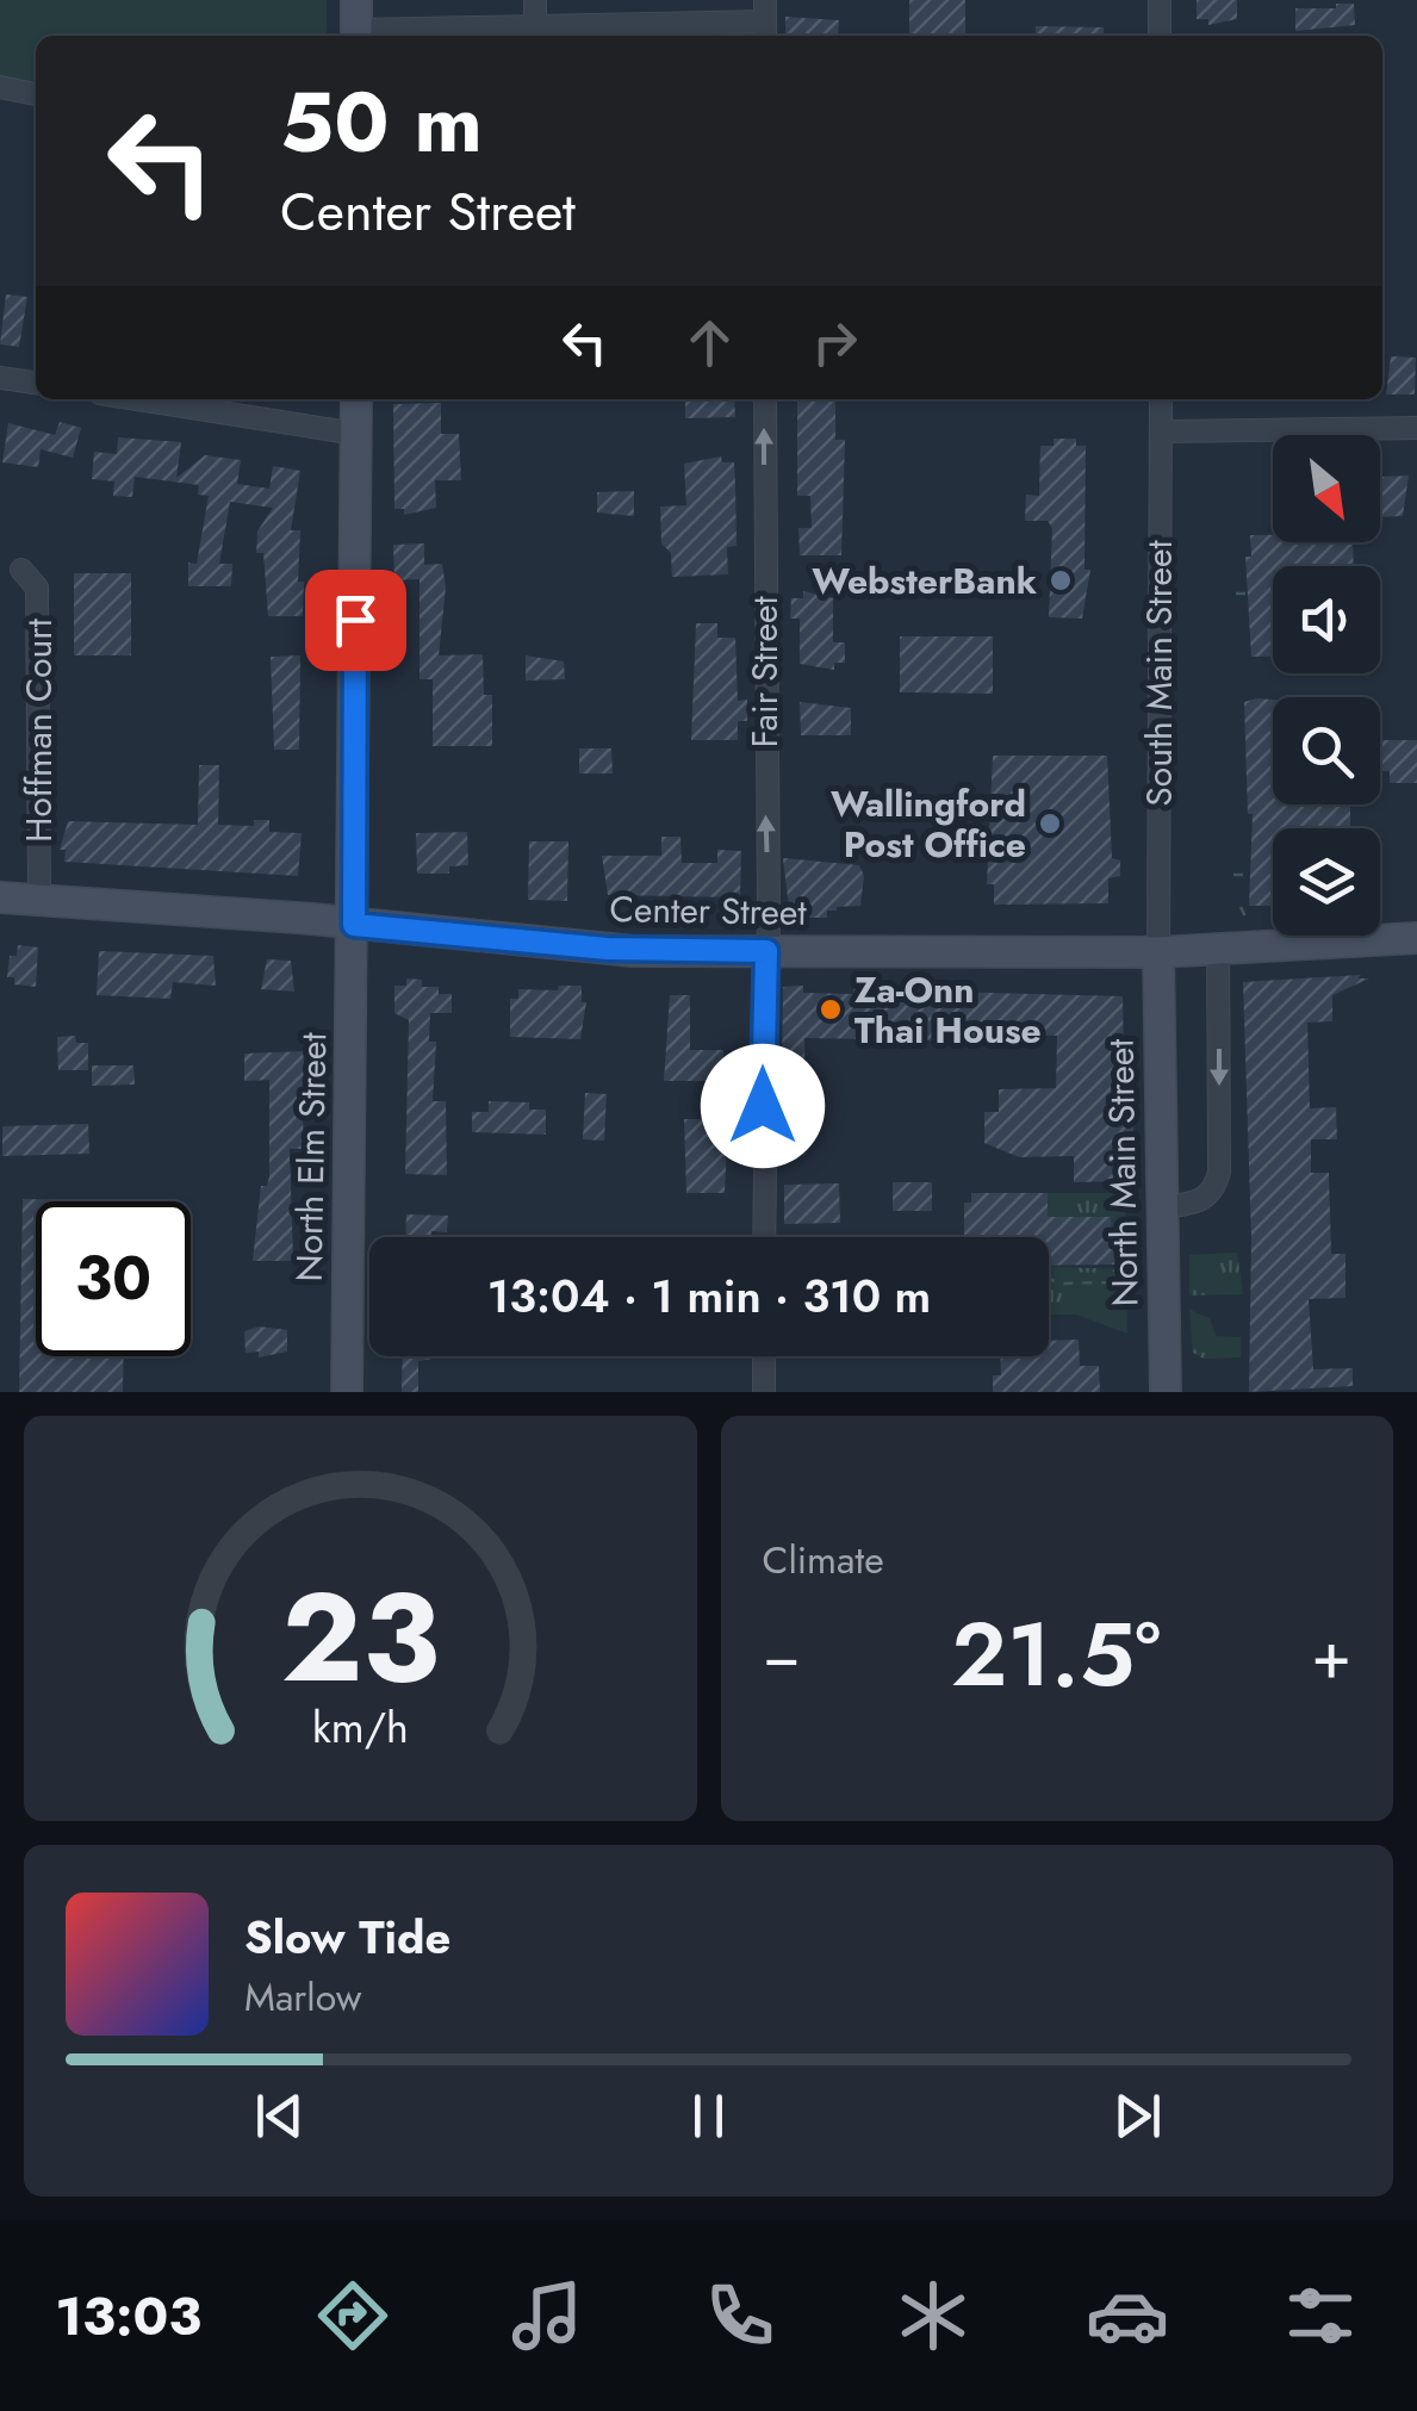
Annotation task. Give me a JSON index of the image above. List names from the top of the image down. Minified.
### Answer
{"streets":{"main road":["Center Street","North Elm Street","North Main Street"],"street":["Fair Street","South Main Street","Hoffman Court"]},"crossings":[["Fair Street","Center Street"],["South Main Street","Center Street"],["South Main Street","North Main Street"],["Hoffman Court","Center Street"],["Center Street","North Elm Street"],["Center Street","North Main Street"]],"one_way":["Fair Street"],"places":["WebsterBank","Wallingford Post Office","Za-Onn Thai House"],"north":"bottom right","page":{"turn":["50 m","Center Street"],"limit":"30","trip":"13:04 · 1 min · 310 m","tile":"Climate","heat":["−","21.5°","+"],"song":["Slow Tide","Marlow"],"tabs":"13:03","gauge":["23","km/h"]}}
